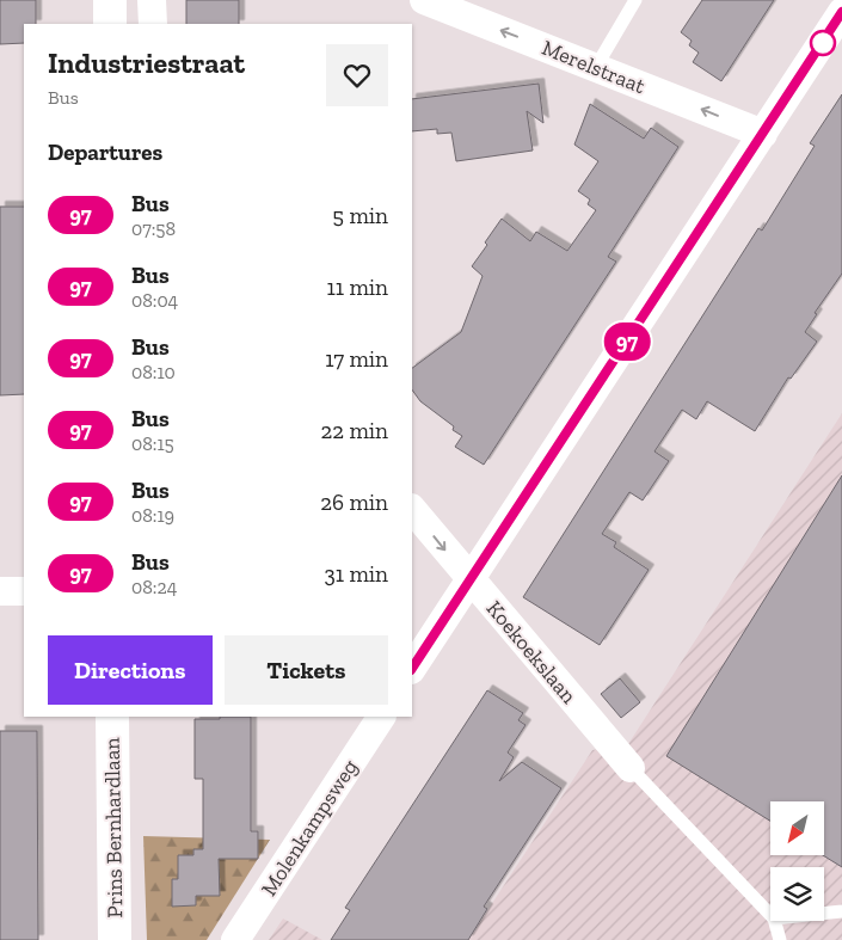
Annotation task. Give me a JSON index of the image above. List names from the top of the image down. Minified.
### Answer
{"streets":{"street":["Merelstraat","Koekoekslaan","Prins Bernhardlaan","Molenkampsweg"]},"one_way":["Merelstraat"],"lines":["bus line 97"],"north":"bottom left","page":{"on_map":"97","heading":[["Industriestraat","Bus"],"Departures"],"list":[{"mark":"97","name":"Bus","note":"07:58","value":"5 min"},{"mark":"97","name":"Bus","note":"08:04","value":"11 min"},{"mark":"97","name":"Bus","note":"08:10","value":"17 min"},{"mark":"97","name":"Bus","note":"08:15","value":"22 min"},{"mark":"97","name":"Bus","note":"08:19","value":"26 min"},{"mark":"97","name":"Bus","note":"08:24","value":"31 min"}],"buttons":["Directions","Tickets"]}}
